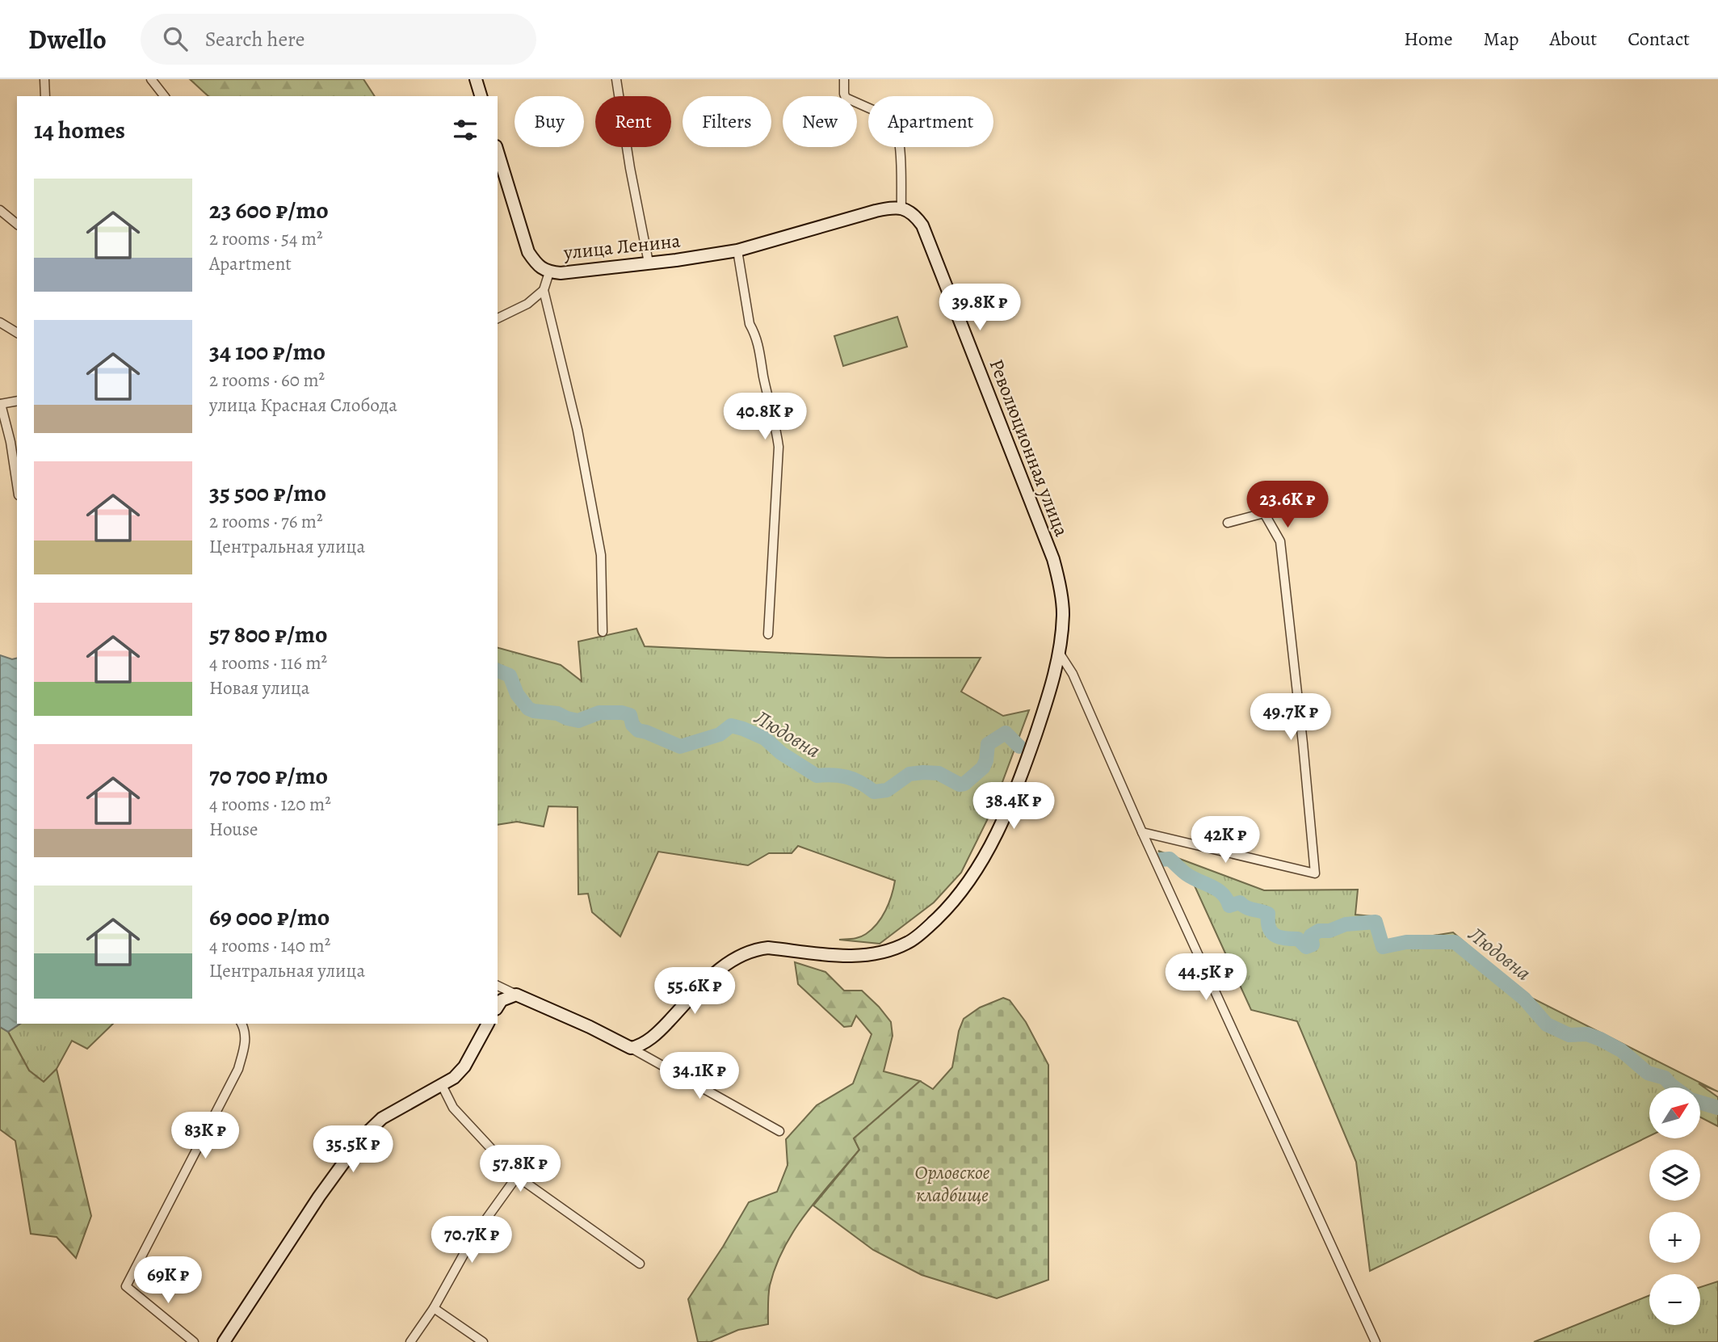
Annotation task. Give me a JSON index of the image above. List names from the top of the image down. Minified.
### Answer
{"streets":{"main road":["улица Ленина","Революционная улица"]},"water":["Людовна"],"parks":["Орловское кладбище"],"north":"top right","page":{"header":"Dwello","search":"Search here","nav":["Home","Map","About","Contact"],"chip":["Buy","Rent","Filters","New","Apartment"],"heading":"14 homes","list":[{"name":"23 600 ₽/mo","note":"2 rooms · 54 m² · Apartment"},{"name":"34 100 ₽/mo","note":"2 rooms · 60 m² · улица Красная Слобода"},{"name":"35 500 ₽/mo","note":"2 rooms · 76 m² · Центральная улица"},{"name":"57 800 ₽/mo","note":"4 rooms · 116 m² · Новая улица"},{"name":"70 700 ₽/mo","note":"4 rooms · 120 m² · House"},{"name":"69 000 ₽/mo","note":"4 rooms · 140 m² · Центральная улица"}],"price":["39.8K ₽","40.8K ₽","23.6K ₽","49.7K ₽","38.4K ₽","42K ₽","44.5K ₽","55.6K ₽","34.1K ₽","83K ₽","35.5K ₽","57.8K ₽","70.7K ₽","69K ₽"],"map_buttons":["+","−"]}}
